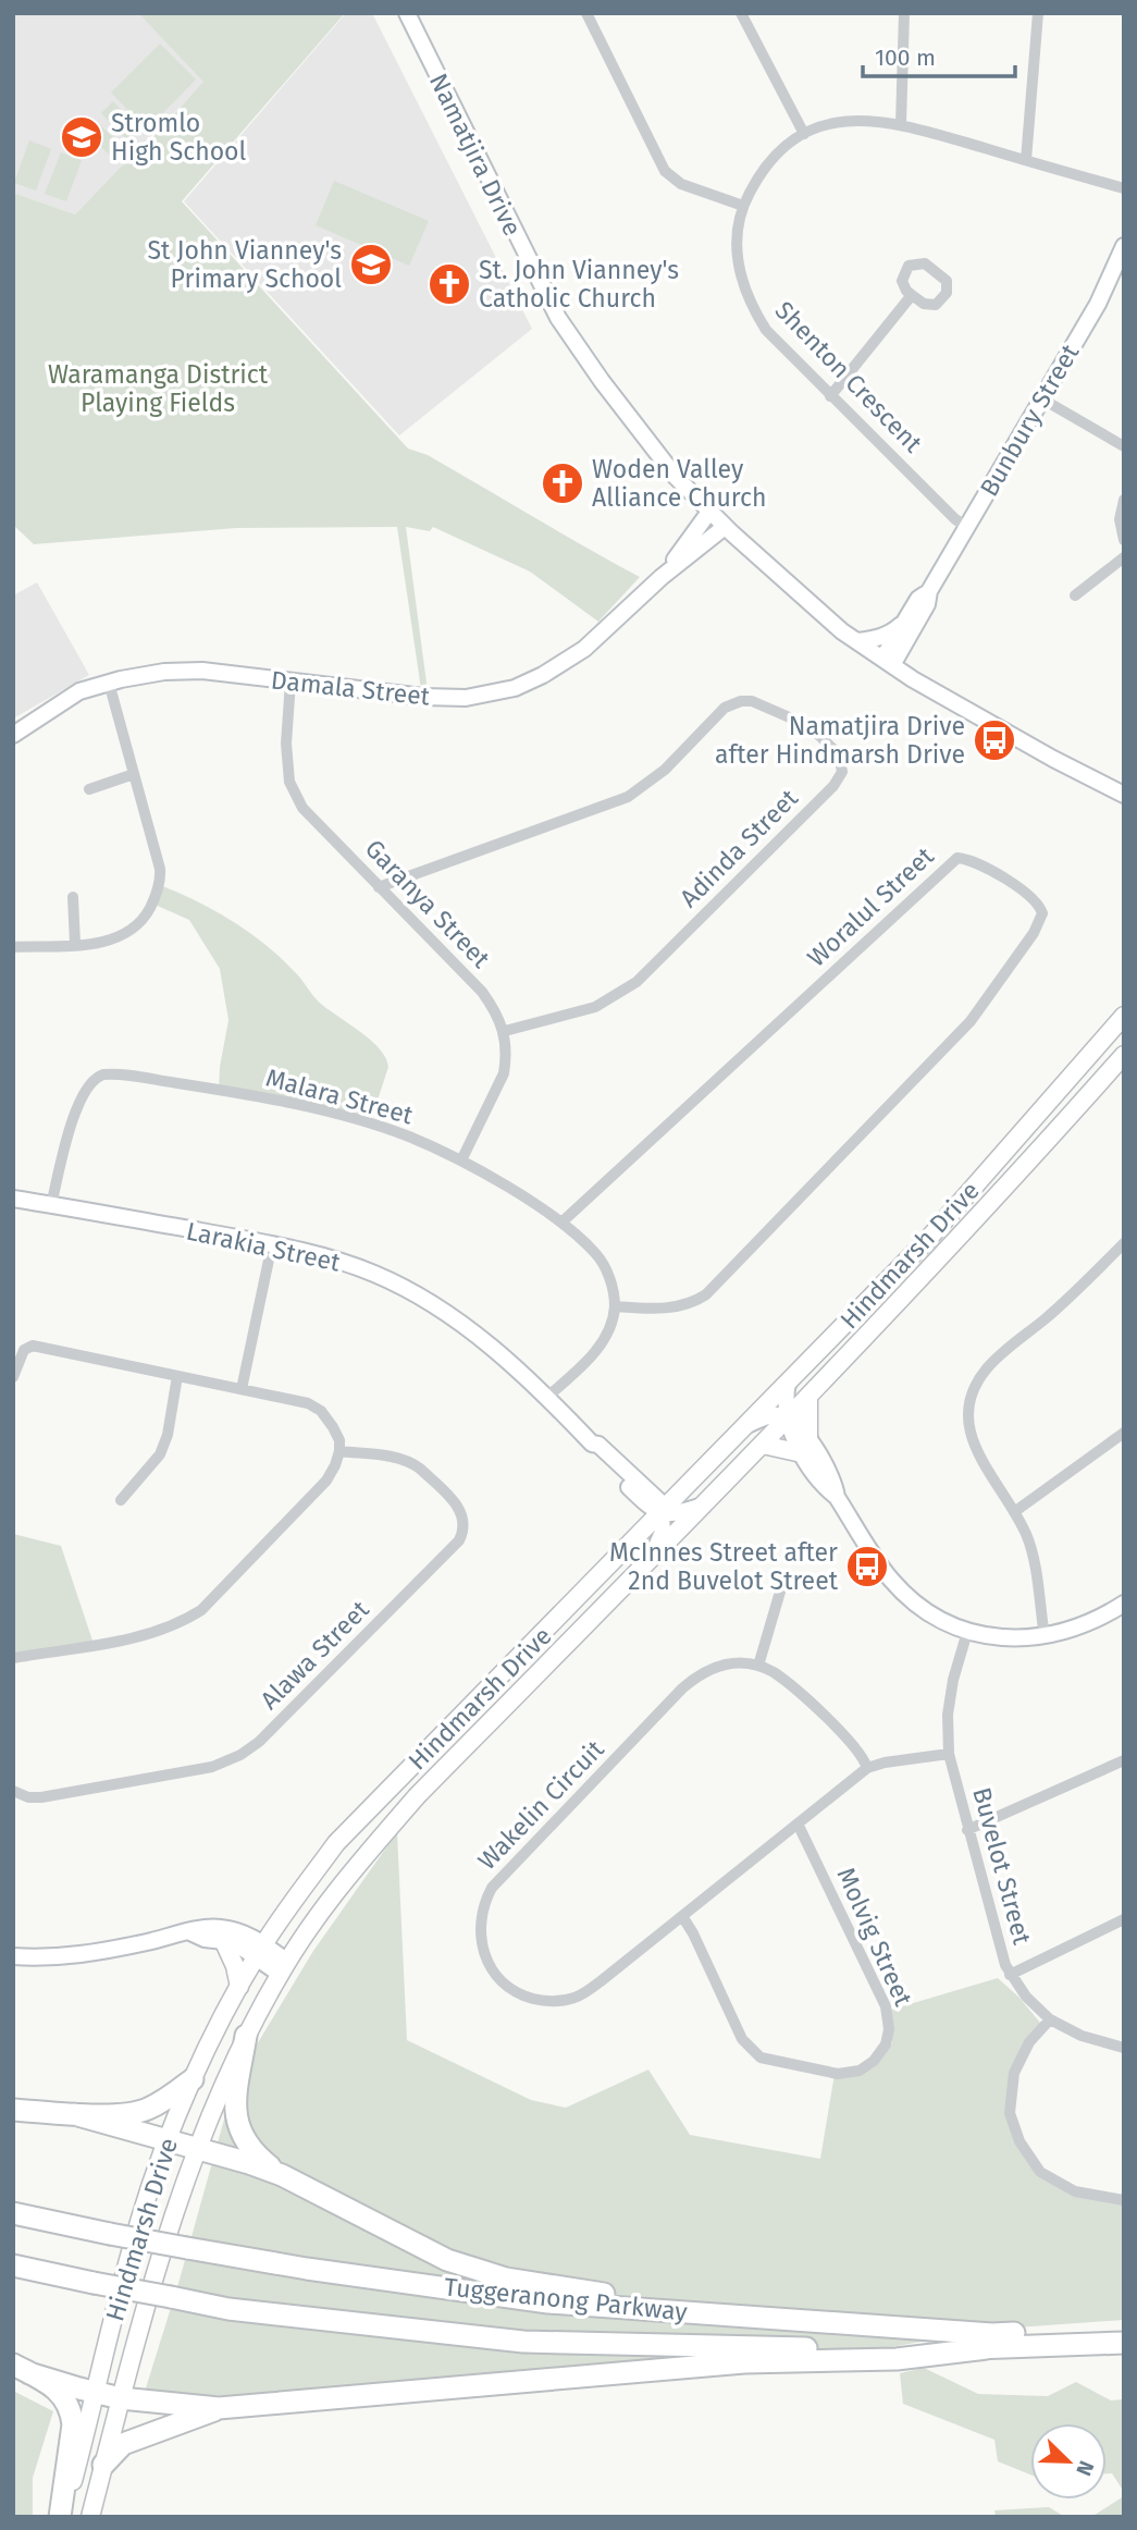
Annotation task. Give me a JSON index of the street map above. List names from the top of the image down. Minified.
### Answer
{"streets":{"highway":["Tuggeranong Parkway"],"main road":["Hindmarsh Drive"],"street":["Namatjira Drive","Shenton Crescent","Bunbury Street","Damala Street","Adinda Street","Garanya Street","Woralul Street","Malara Street","Larakia Street","Alawa Street","Wakelin Circuit","Buvelot Street","Molvig Street"]},"crossings":[["Namatjira Drive","Bunbury Street"],["Namatjira Drive","Damala Street"],["Shenton Crescent","Bunbury Street"],["Damala Street","Garanya Street"],["Adinda Street","Garanya Street"],["Woralul Street","Malara Street"],["Malara Street","Larakia Street"],["Larakia Street","Hindmarsh Drive"],["Wakelin Circuit","Buvelot Street"],["Wakelin Circuit","Molvig Street"]],"parks":["Waramanga District Playing Fields"],"places":{"school or university":["Stromlo High School","St John Vianney's Primary School"],"church":["St. John Vianney's Catholic Church","Woden Valley Alliance Church"],"bus stop":["Namatjira Drive after Hindmarsh Drive","McInnes Street after 2nd Buvelot Street"]},"scale_bar":"100 m","north":"bottom right"}
